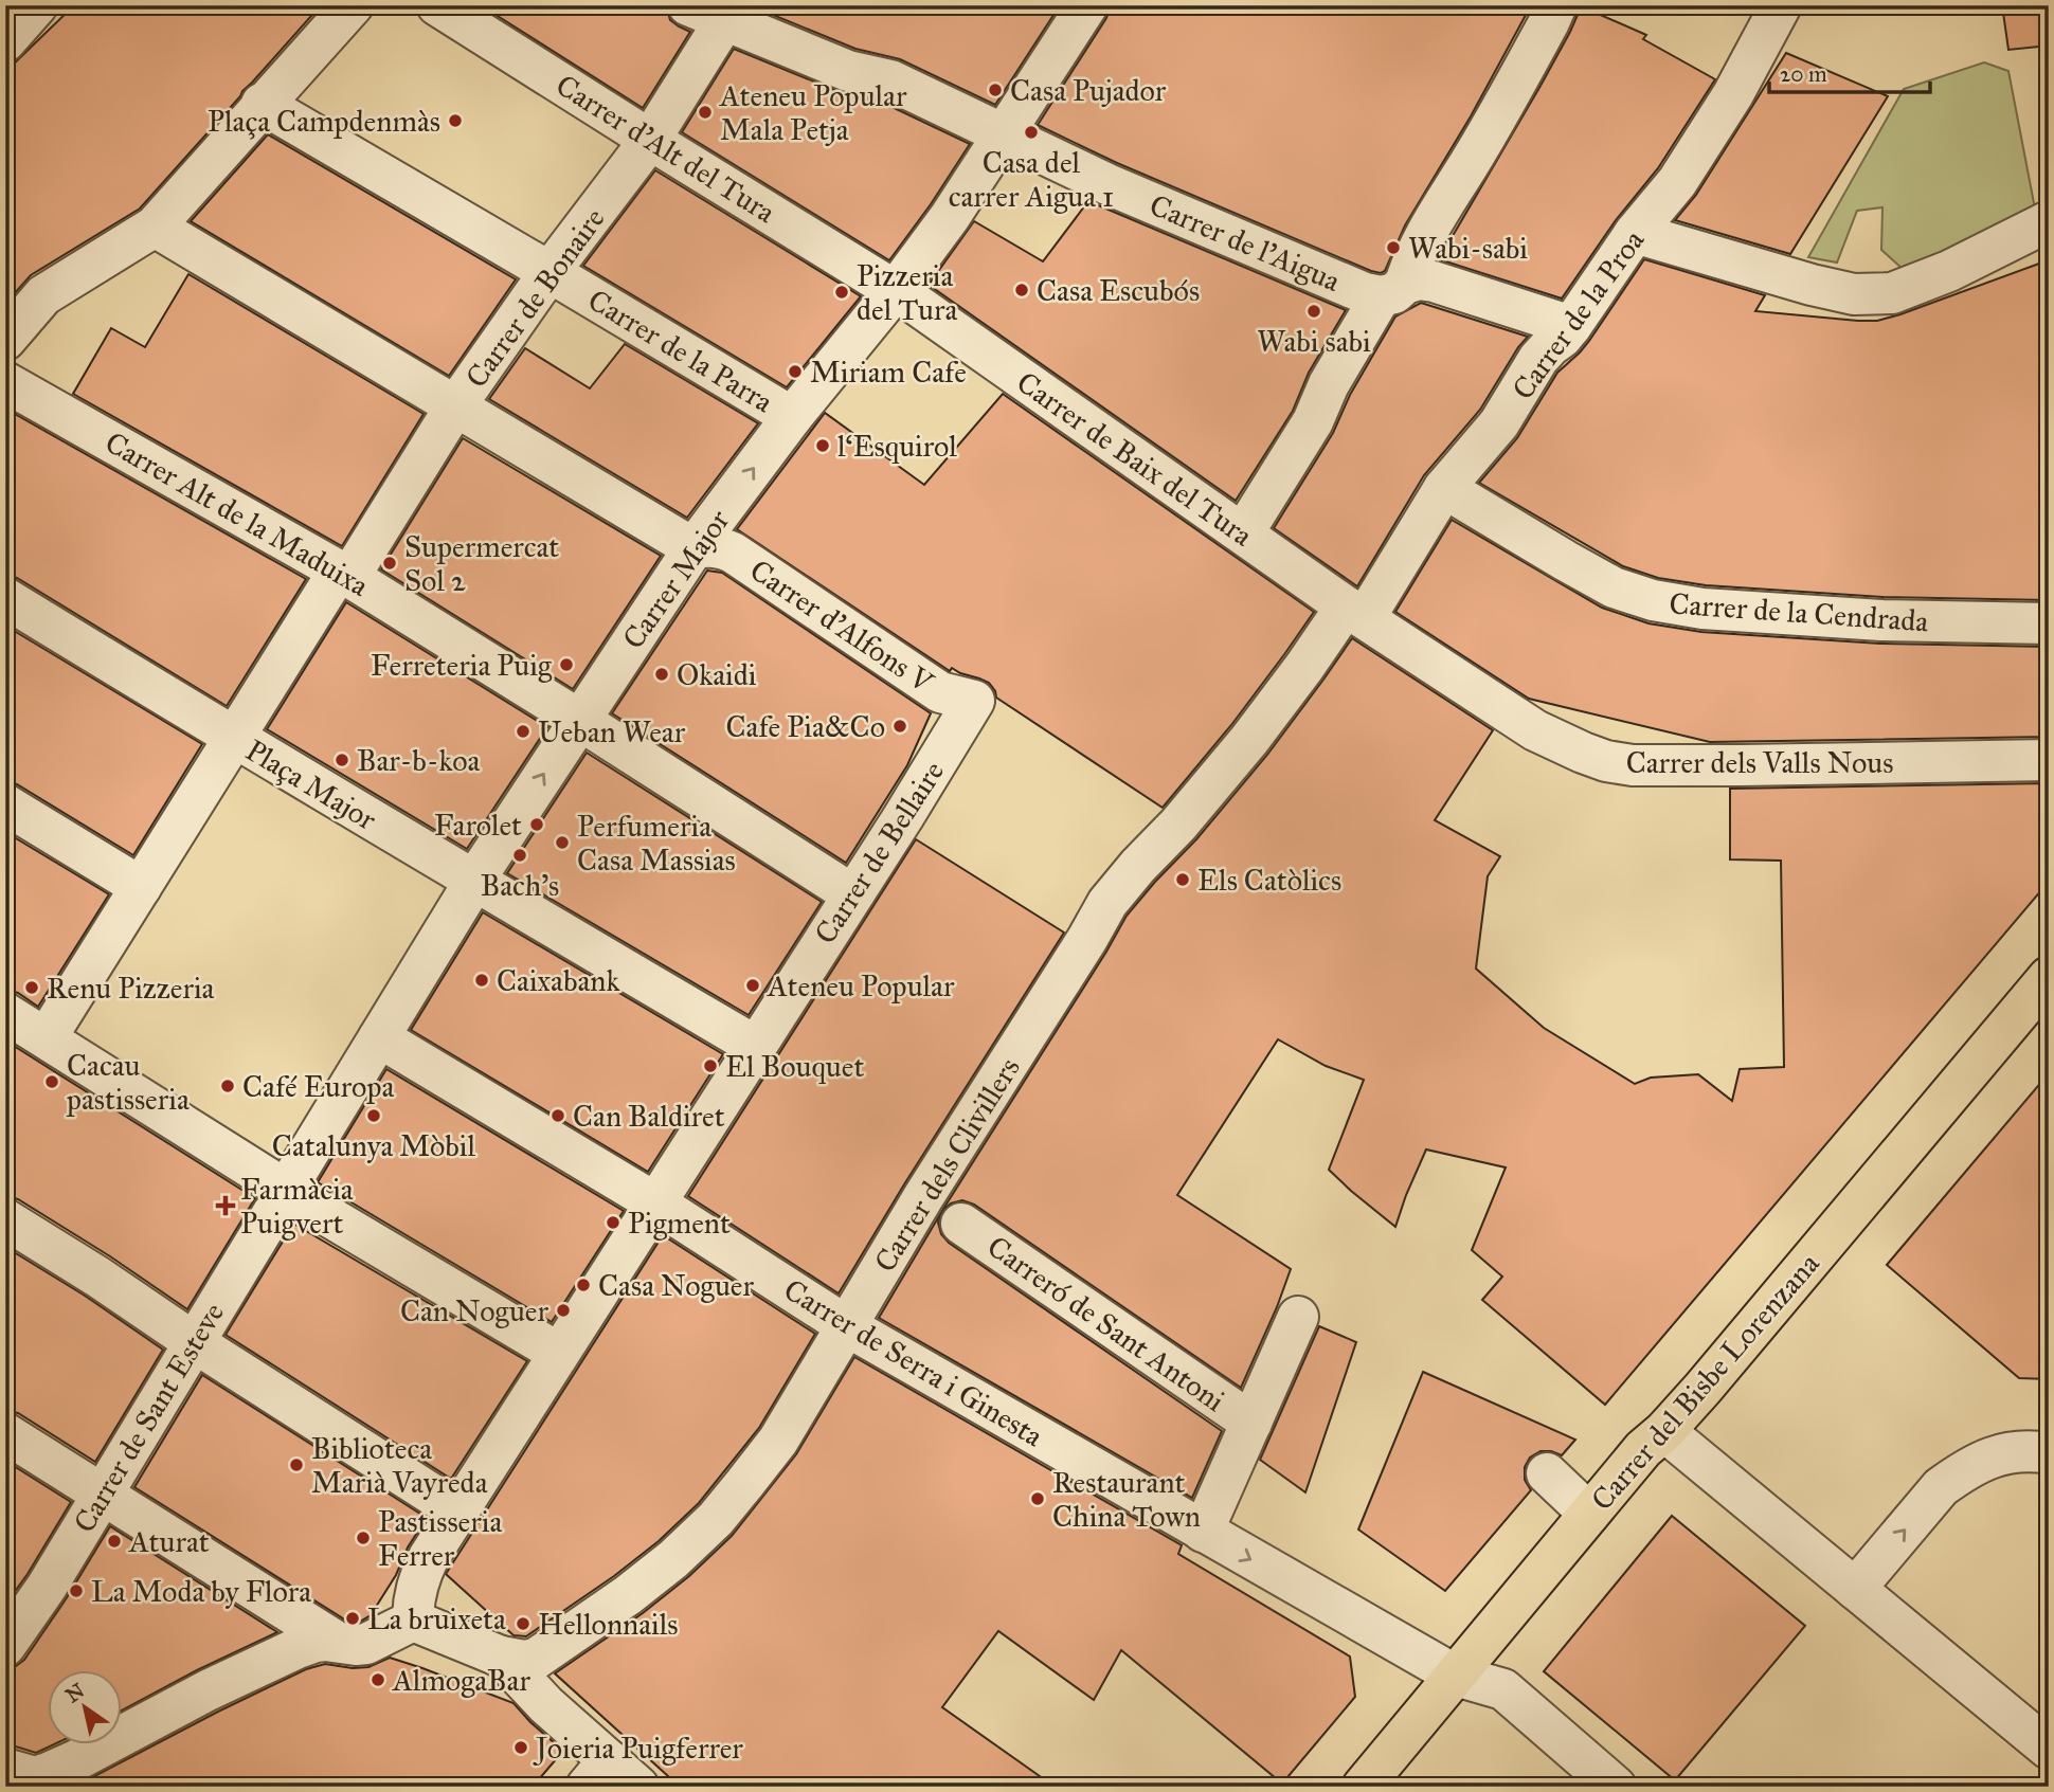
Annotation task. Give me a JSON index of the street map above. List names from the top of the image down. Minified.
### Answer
{"streets":{"main road":["Carrer del Bisbe Lorenzana"],"street":["Carrer d'Alt del Tura","Carrer de l'Aigua","Carrer de Bonaire","Carrer de la Proa","Carrer de la Parra","Carrer de Baix del Tura","Carrer Alt de la Maduixa","Carrer Major","Carrer de la Cendrada","Carrer d'Alfons V","Carrer dels Valls Nous","Plaça Major","Carrer de Bellaire","Carrer dels Clivillers","Carreró de Sant Antoni","Carrer de Serra i Ginesta","Carrer de Sant Esteve"]},"crossings":[["Carrer d'Alt del Tura","Carrer de Bonaire"],["Carrer d'Alt del Tura","Carrer de Baix del Tura"],["Carrer d'Alt del Tura","Carrer Major"],["Carrer de l'Aigua","Carrer de Bonaire"],["Carrer de l'Aigua","Carrer de la Proa"],["Carrer de l'Aigua","Carrer Major"],["Carrer de Bonaire","Carrer de la Parra"],["Carrer de Bonaire","Carrer Alt de la Maduixa"],["Carrer de Bonaire","Carrer d'Alfons V"],["Carrer de Bonaire","Plaça Major"],["Carrer de la Proa","Carrer de Baix del Tura"],["Carrer de la Proa","Carrer de la Cendrada"],["Carrer de la Proa","Carrer dels Valls Nous"],["Carrer de la Proa","Carrer dels Clivillers"],["Carrer de la Parra","Carrer Major"],["Carrer de Baix del Tura","Carrer Major"],["Carrer de Baix del Tura","Carrer dels Valls Nous"],["Carrer de Baix del Tura","Carrer dels Clivillers"],["Carrer Alt de la Maduixa","Carrer Major"],["Carrer Alt de la Maduixa","Carrer de Bellaire"],["Carrer Major","Carrer d'Alfons V"],["Carrer Major","Plaça Major"],["Carrer d'Alfons V","Carrer de Bellaire"],["Carrer dels Valls Nous","Carrer dels Clivillers"],["Plaça Major","Carrer de Bellaire"],["Carrer de Bellaire","Carrer de Serra i Ginesta"],["Carrer dels Clivillers","Carreró de Sant Antoni"],["Carrer dels Clivillers","Carrer de Serra i Ginesta"],["Carrer de Serra i Ginesta","Carrer del Bisbe Lorenzana"]],"places":{"other":["Casa Pujador","Ateneu Popular Mala Petja","Plaça Campdenmàs","Casa del carrer Aigua 1","Wabi-sabi","Casa Escubós","Pizzeria del Tura","Wabi sabi","Miriam Cafe","l‘Esquirol","Supermercat Sol 2","Ferreteria Puig","Okaidi","Cafe Pia&Co","Ueban Wear","Bar-b-koa","Farolet","Perfumeria Casa Massias","Bach's","Els Catòlics","Caixabank","Ateneu Popular","Renu Pizzeria","El Bouquet","Cacau pastisseria","Café Europa","Catalunya Mòbil","Can Baldiret","Pigment","Casa Noguer","Can Noguer","Biblioteca Marià Vayreda","Restaurant China Town","Pastisseria Ferrer","Aturat","La Moda by Flora","La bruixeta","Hellonnails","AlmogaBar","Joieria Puigferrer"],"health":["Farmàcia Puigvert"]},"scale_bar":"20 m","north":"top left"}
